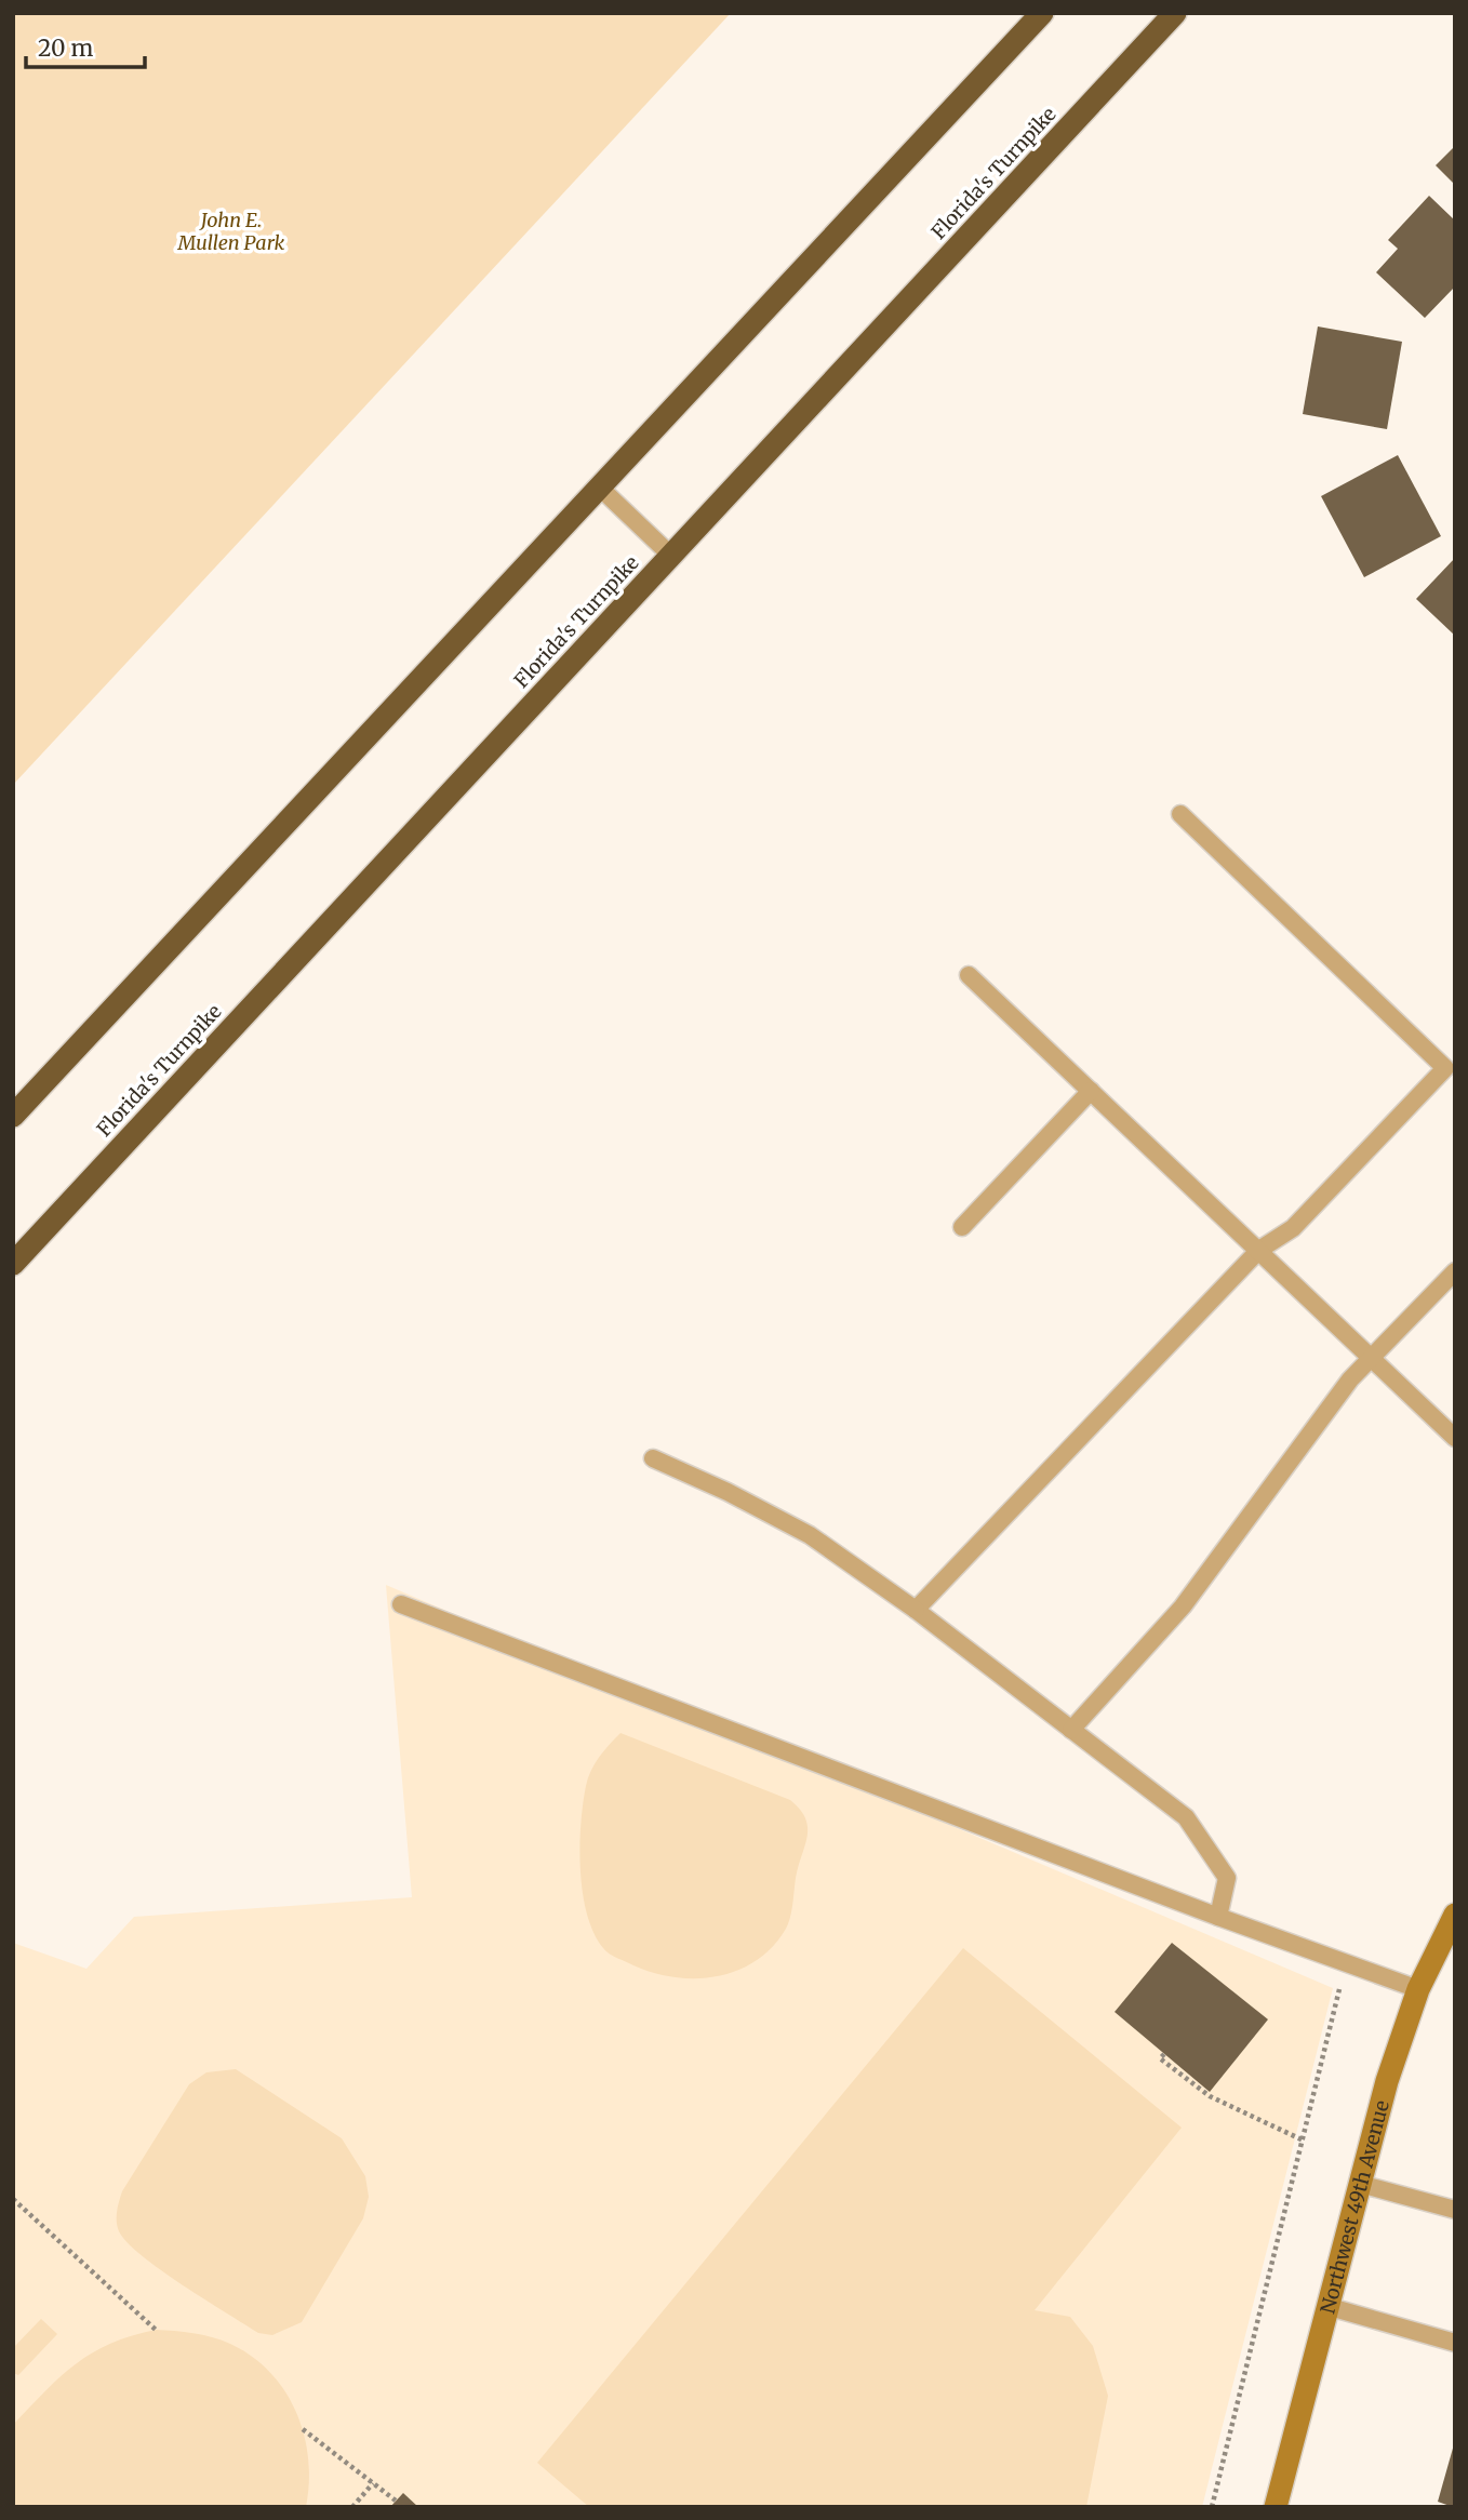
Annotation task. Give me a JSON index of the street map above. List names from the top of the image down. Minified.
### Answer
{"streets":{"highway":["Florida's Turnpike"],"street":["Northwest 49th Avenue"]},"parks":["John E. Mullen Park"],"scale_bar":"20 m"}
